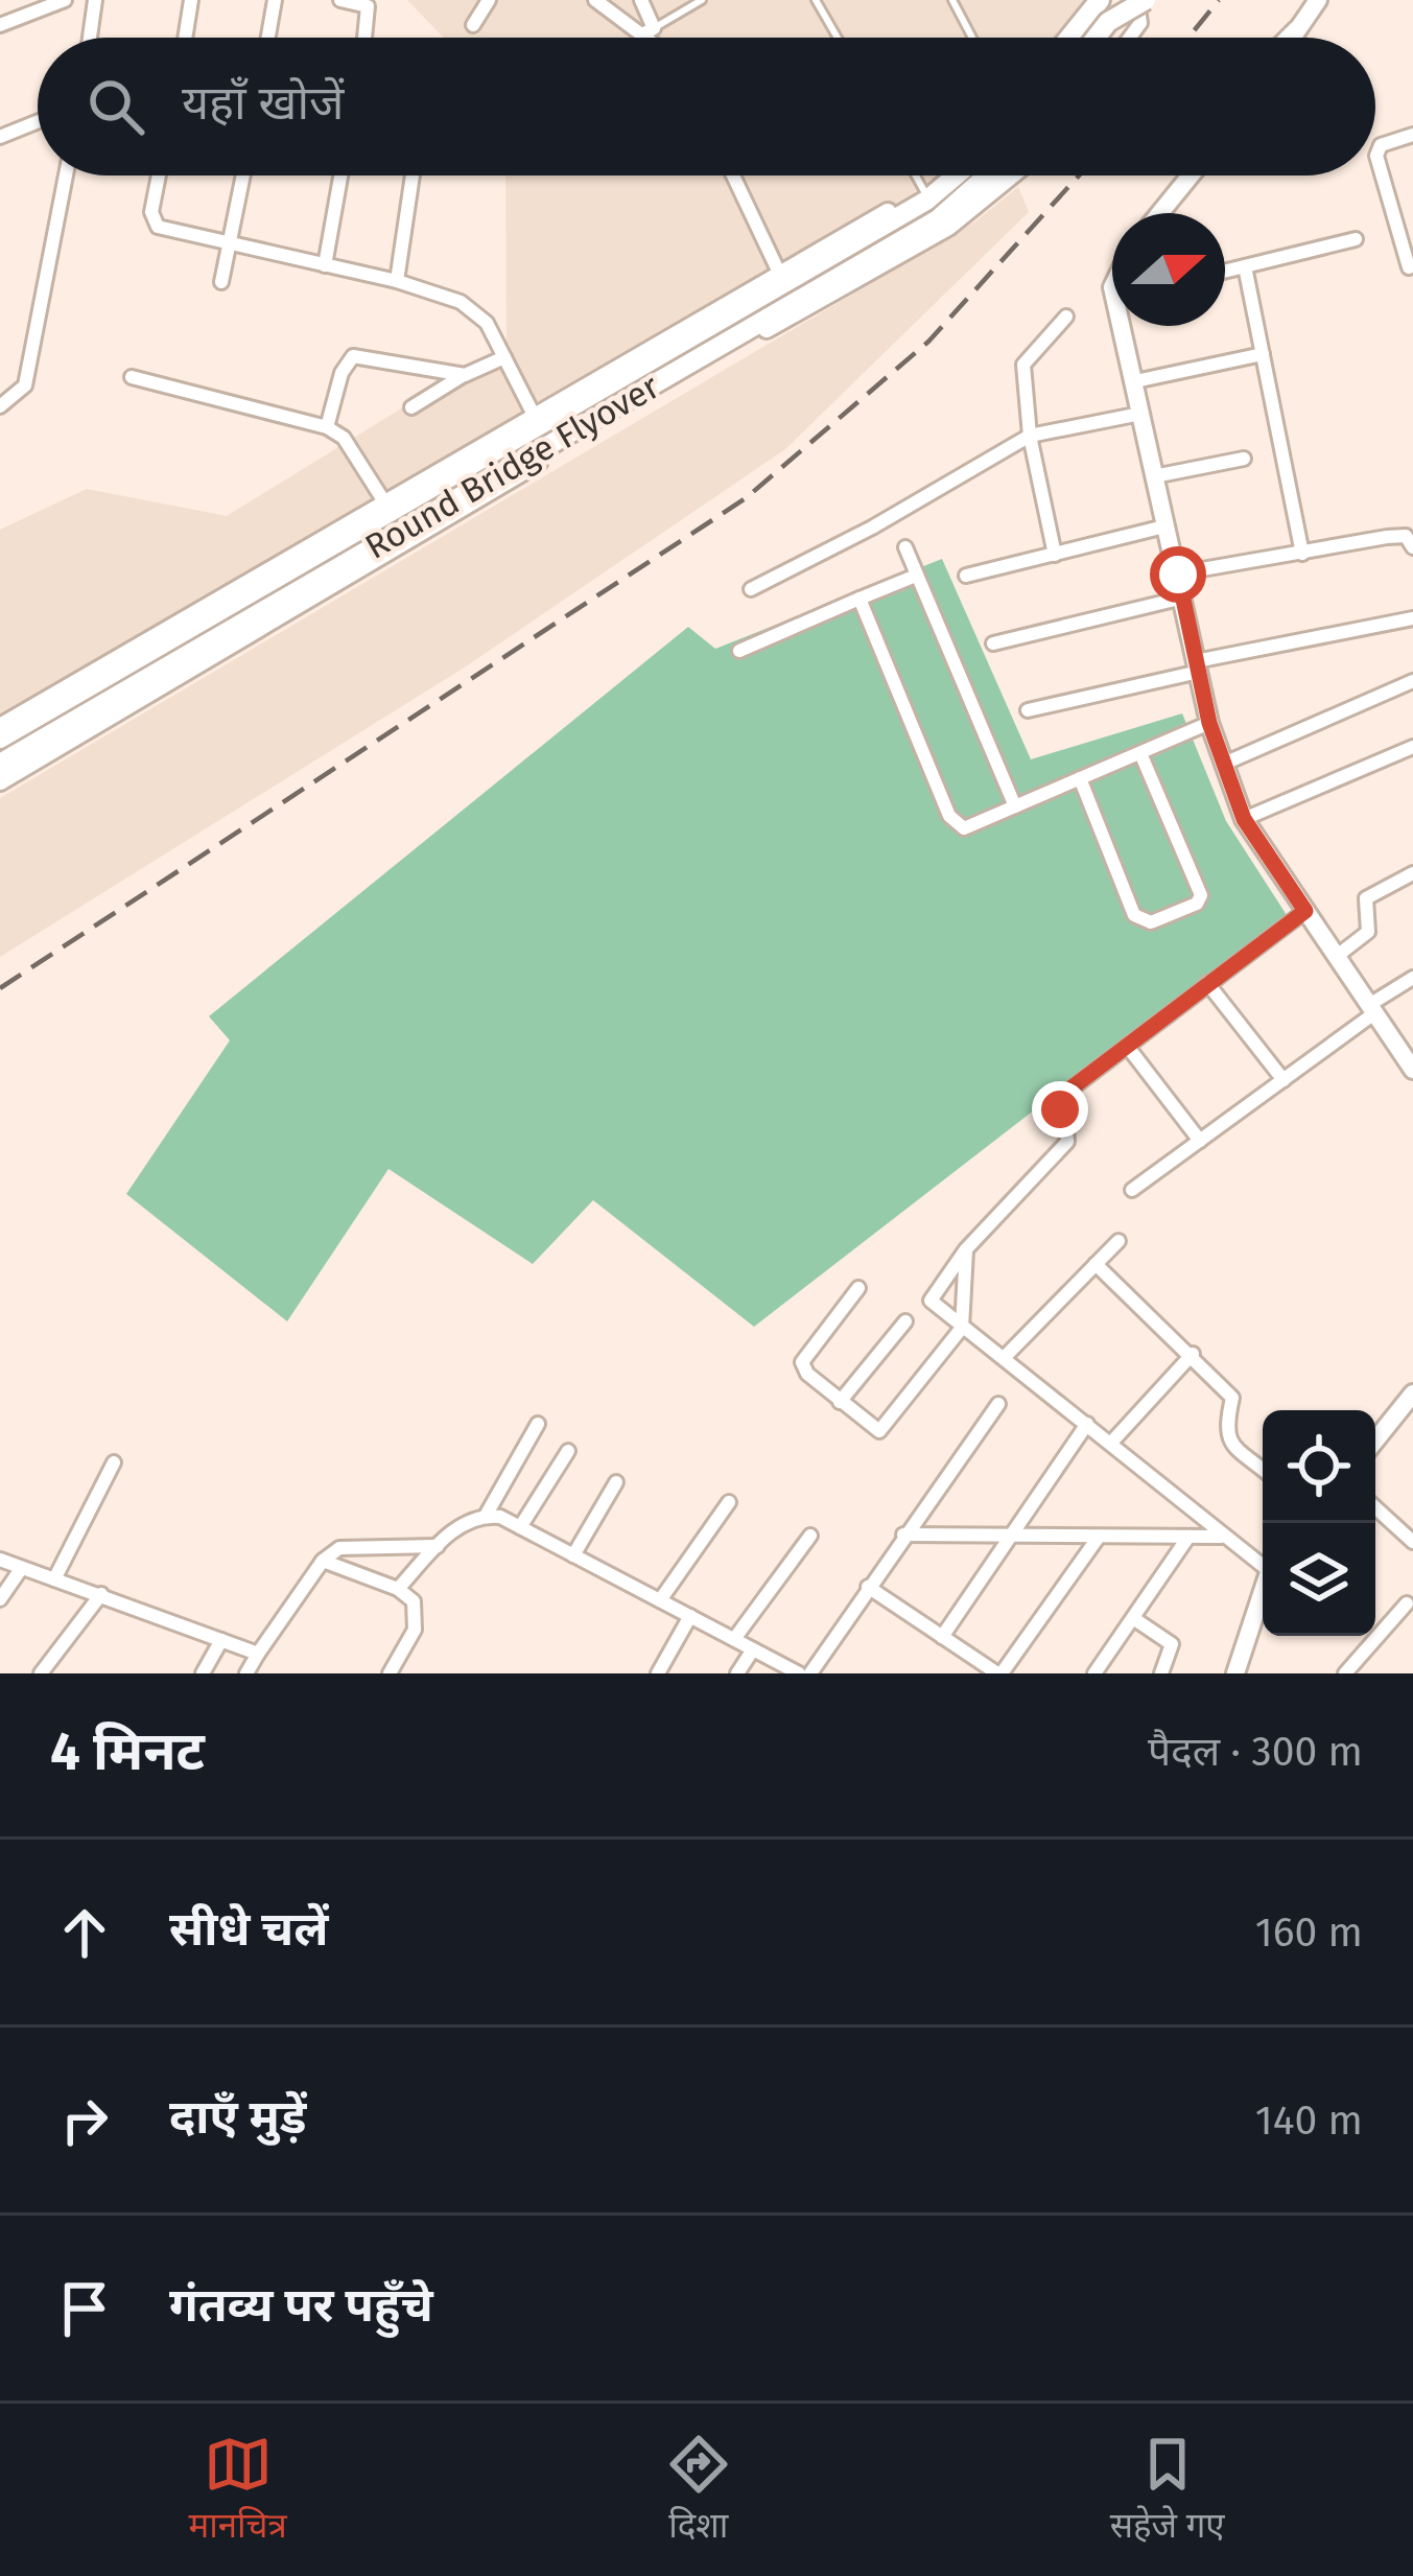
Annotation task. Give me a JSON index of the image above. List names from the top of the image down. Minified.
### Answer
{"streets":{"main road":["Round Bridge Flyover"]},"north":"right","page":{"search":"यहाँ खोजें","heading":["4 मिनट","पैदल · 300 m"],"list":[["सीधे चलें","160 m"],["दाएँ मुड़ें","140 m"],"गंतव्य पर पहुँचे"],"nav":["मानचित्र","दिशा","सहेजे गए"]}}
